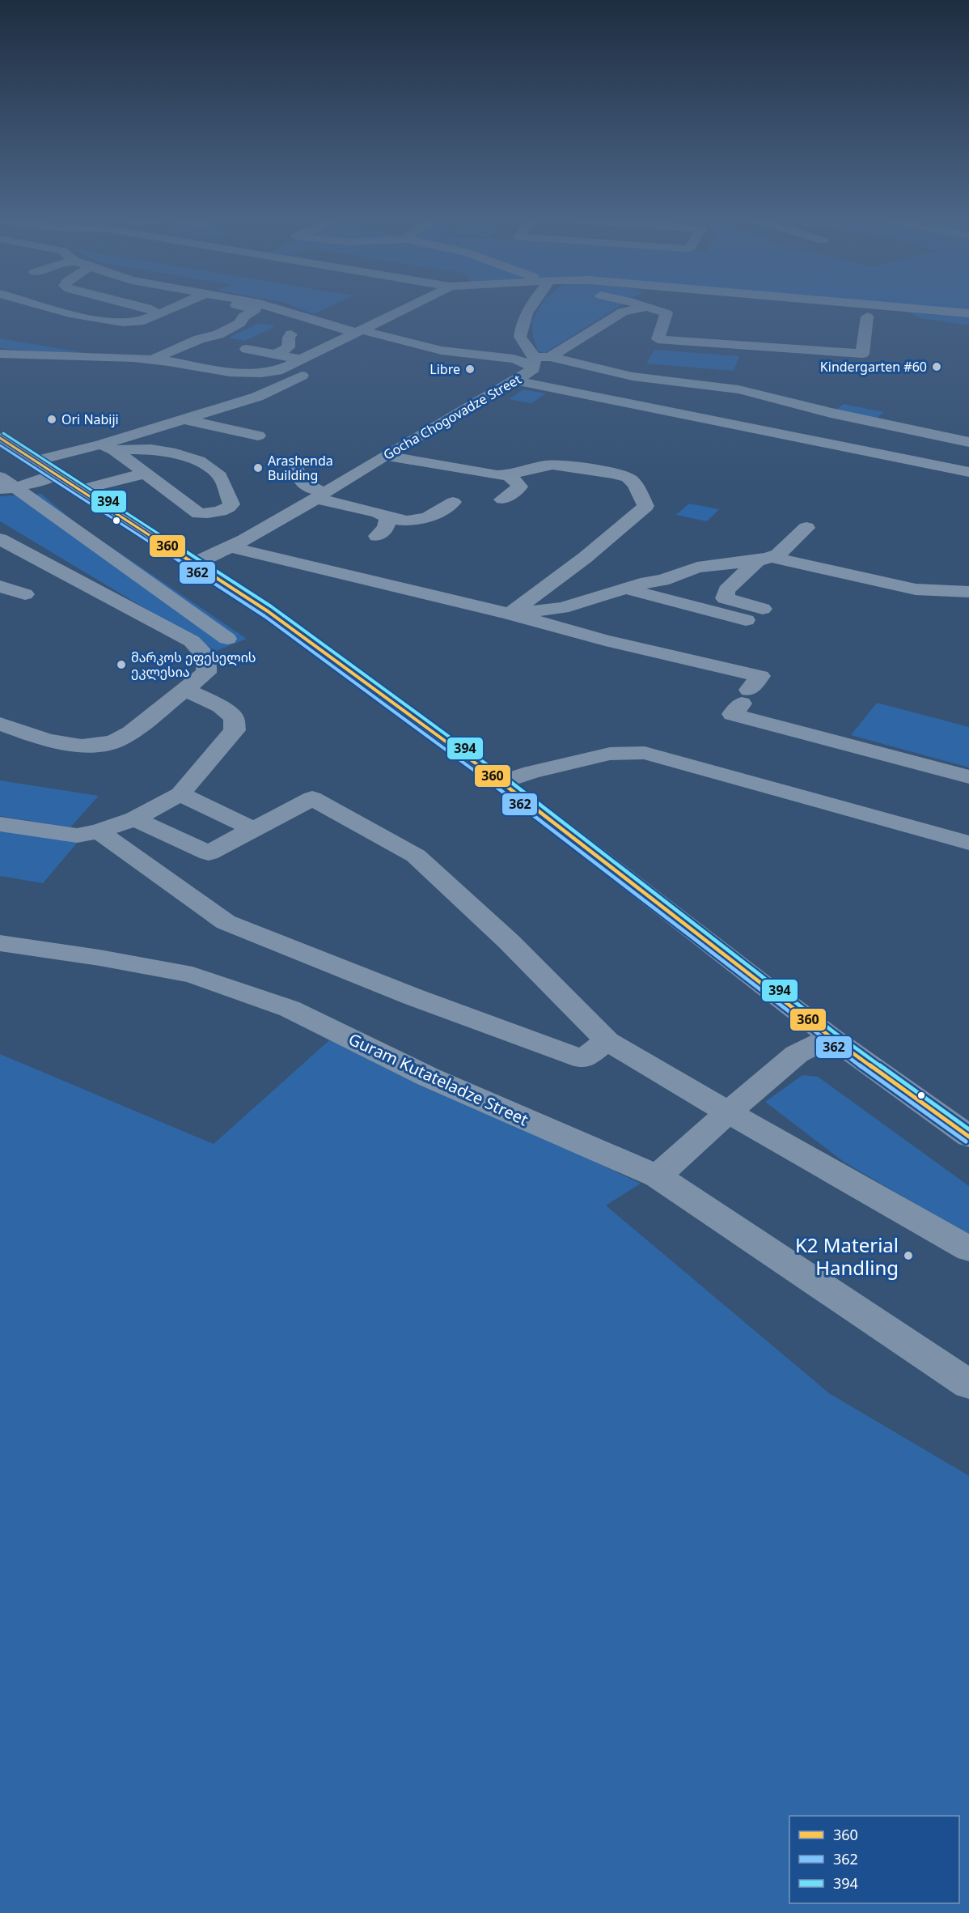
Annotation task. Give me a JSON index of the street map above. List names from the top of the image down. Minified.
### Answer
{"streets":{"street":["Gocha Chogovadze Street","Guram Kutateladze Street"]},"places":["Kindergarten #60","Libre","Ori Nabiji","Arashenda Building","მარკოს ეფესელის ეკლესია","K2 Material Handling"],"lines":["transit line 394","transit line 360","transit line 362"],"legend":["360","362","394"]}
